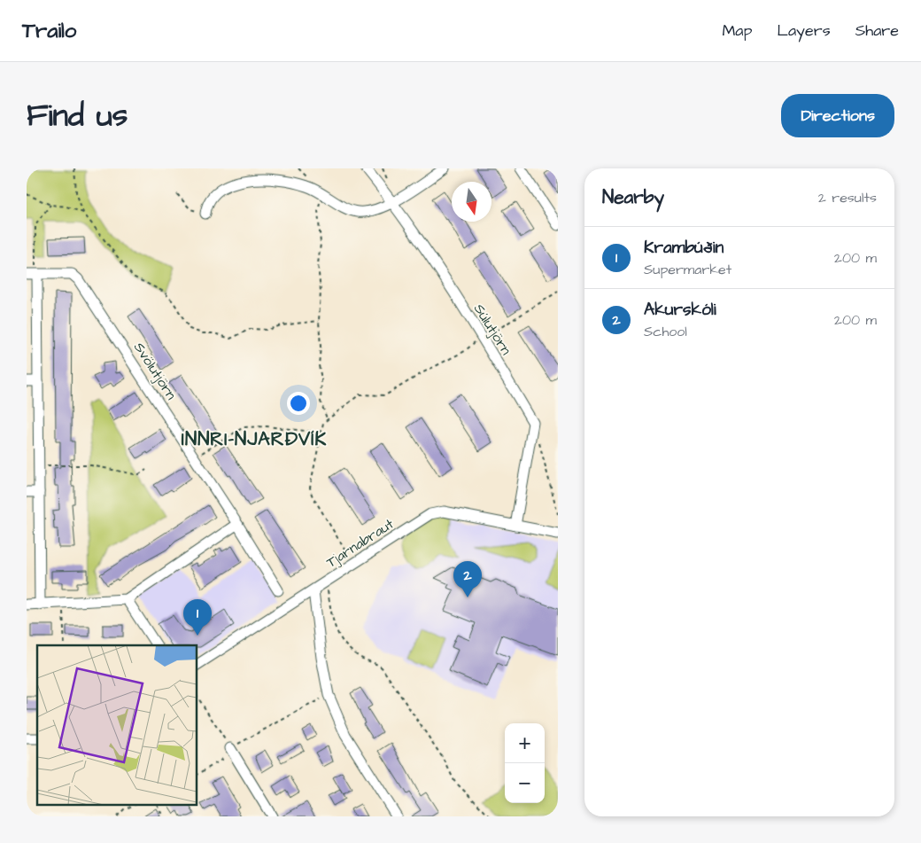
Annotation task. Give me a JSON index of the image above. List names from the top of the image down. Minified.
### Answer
{"streets":{"street":["Súlutjörn","Svölutjörn","Tjarnabraut"]},"crossings":[["Súlutjörn","Tjarnabraut"]],"districts":["INNRI-NJARÐVÍK"],"north":"bottom","page":{"header":"Trailo","nav":["Map","Layers","Share"],"title":"Find us","buttons":"Directions","heading":["Nearby","2 results"],"list":[{"mark":"1","name":"Krambúðin","note":"Supermarket","value":"200 m"},{"mark":"2","name":"Akurskóli","note":"School","value":"200 m"}],"pins":["2","1"],"map_buttons":["+","−"]}}
